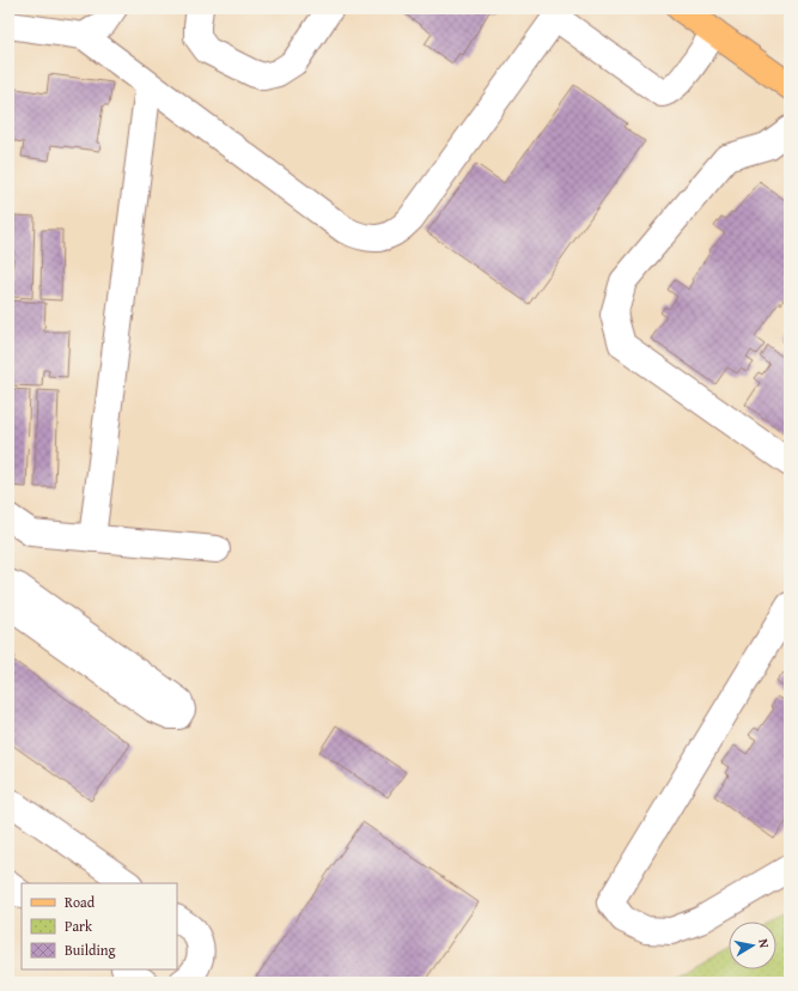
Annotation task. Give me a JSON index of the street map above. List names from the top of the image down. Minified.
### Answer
{"legend":["Road","Park","Building"],"north":"right"}
